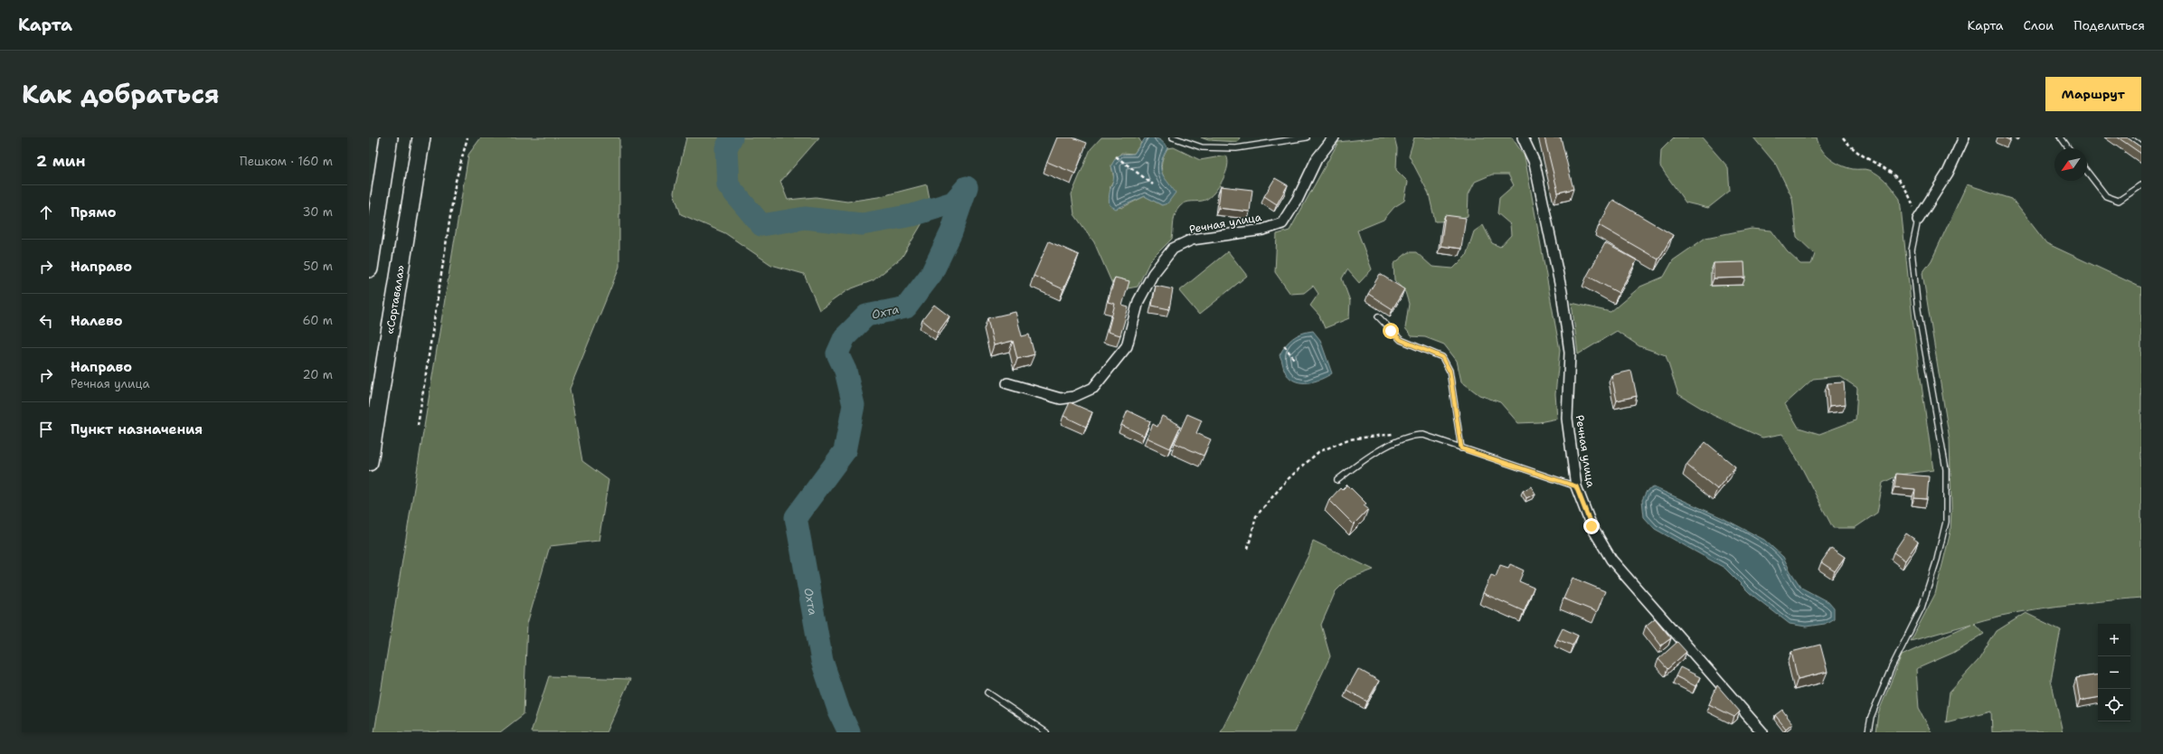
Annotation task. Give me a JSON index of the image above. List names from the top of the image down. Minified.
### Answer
{"streets":{"highway":["«Сортавала»"],"street":["Речная улица"]},"water":["Охта"],"north":"bottom left","page":{"header":"Карта","nav":["Карта","Слои","Поделиться"],"title":"Как добраться","buttons":"Маршрут","heading":["2 мин","Пешком · 160 m"],"list":[["Прямо","30 m"],["Направо","50 m"],["Налево","60 m"],["Направо","Речная улица","20 m"],"Пункт назначения"],"map_buttons":["+","−"]}}
